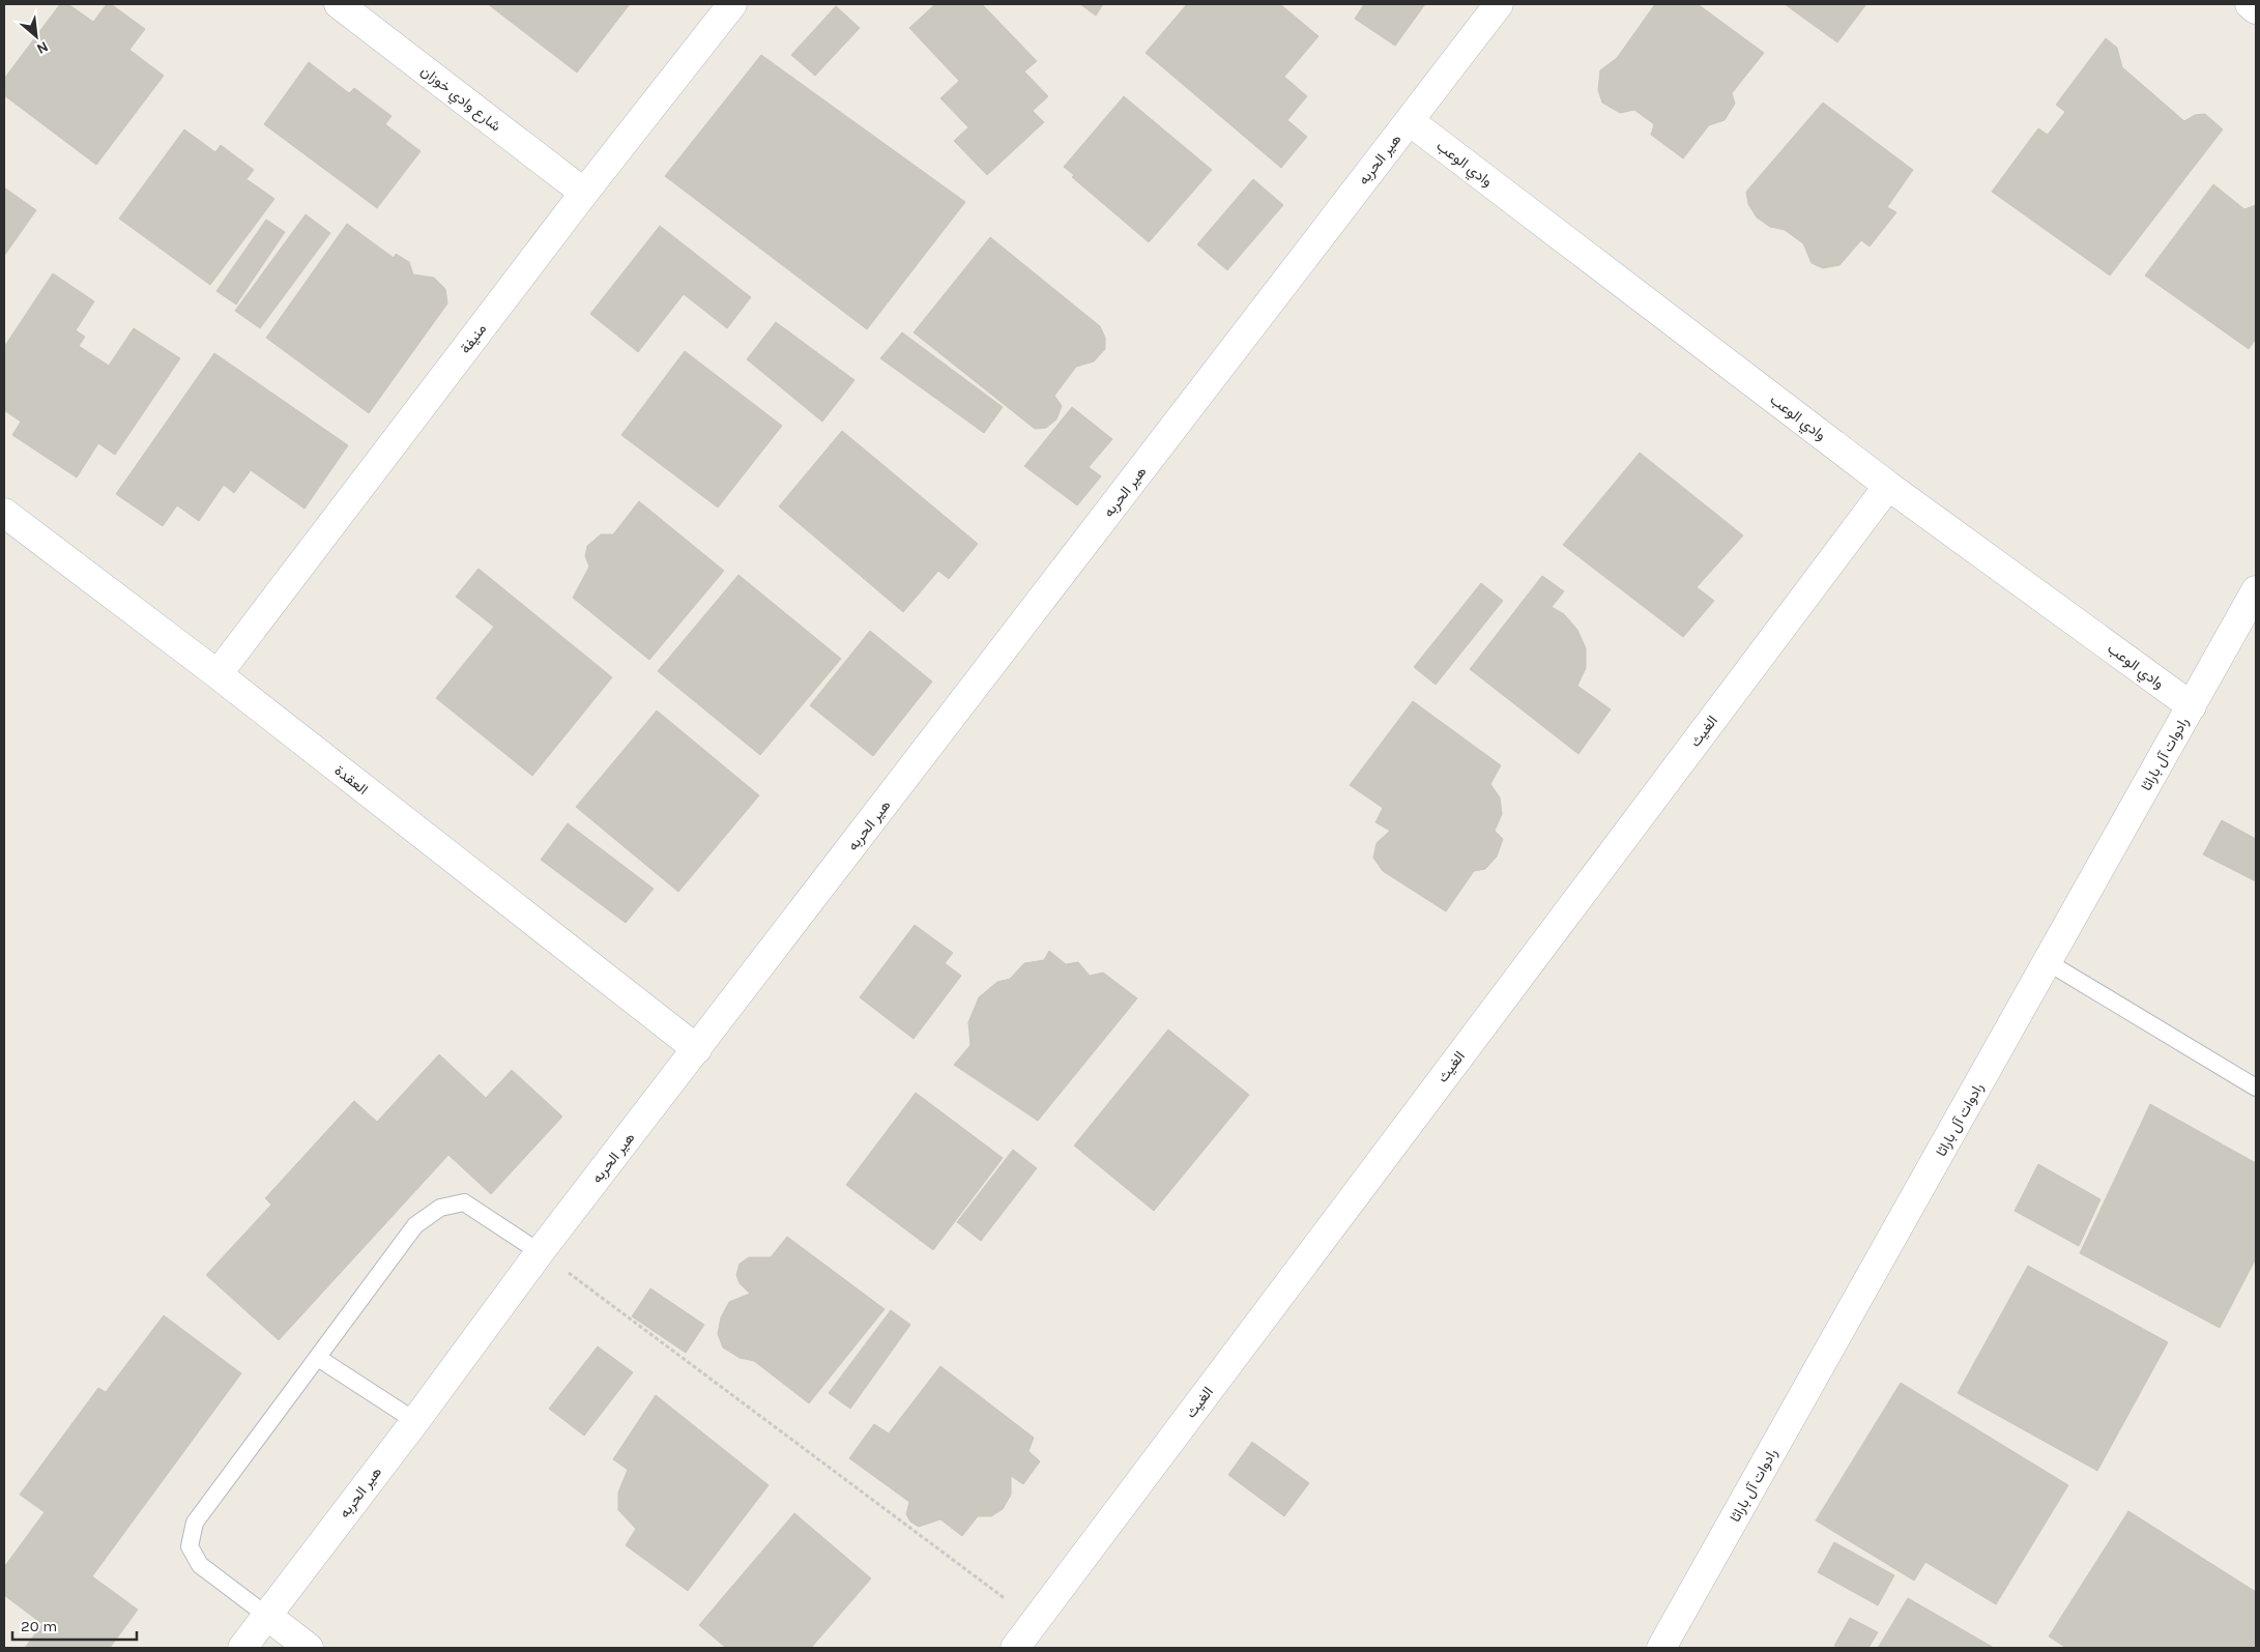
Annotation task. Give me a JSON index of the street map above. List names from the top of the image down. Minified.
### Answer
{"streets":{"street":["شارع وادي خوزان","هير الحربه","وادي الوعب","منيفة","الغيث","رادوات آل باراثا","العقدة"]},"crossings":[["شارع وادي خوزان","منيفة"],["هير الحربه","وادي الوعب"],["هير الحربه","العقدة"],["وادي الوعب","الغيث"],["وادي الوعب","رادوات آل باراثا"],["منيفة","العقدة"]],"scale_bar":"20 m","north":"bottom right"}
